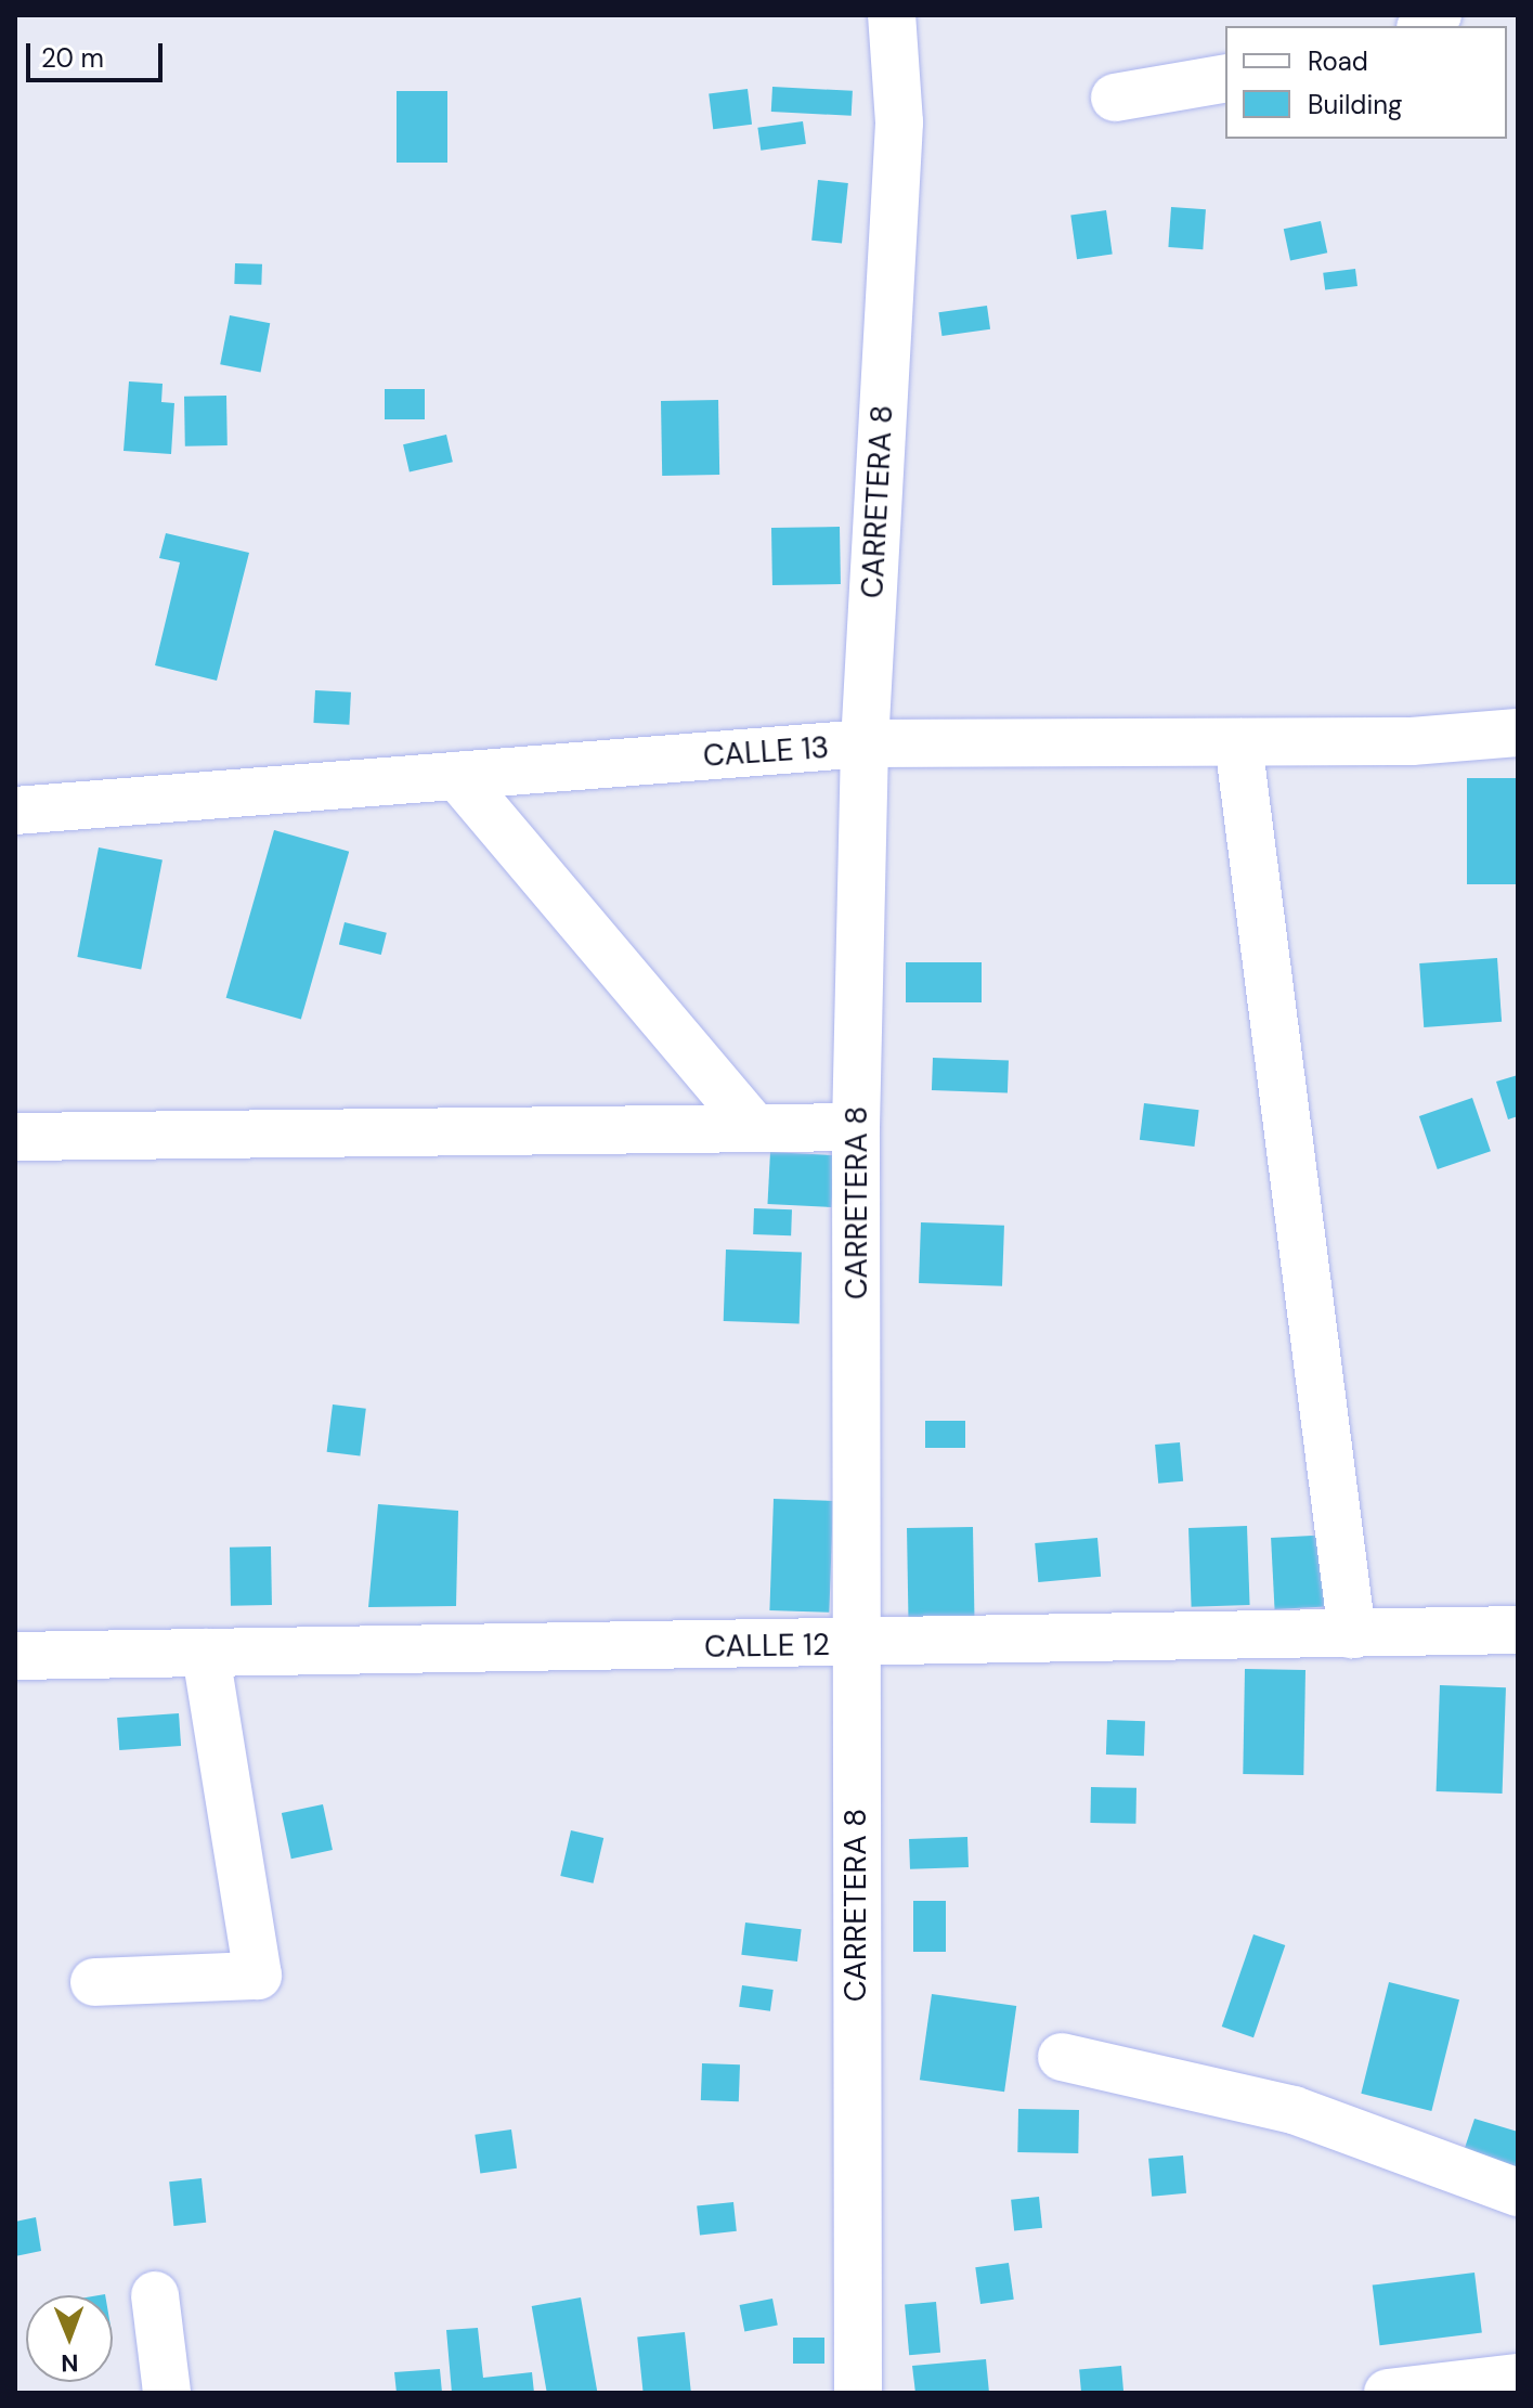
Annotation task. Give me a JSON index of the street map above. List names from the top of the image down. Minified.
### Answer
{"streets":{"street":["CARRETERA 8","CALLE 13","CALLE 12"]},"crossings":[["CARRETERA 8","CALLE 13"],["CARRETERA 8","CALLE 12"]],"legend":["Road","Building"],"scale_bar":"20 m","north":"bottom"}
